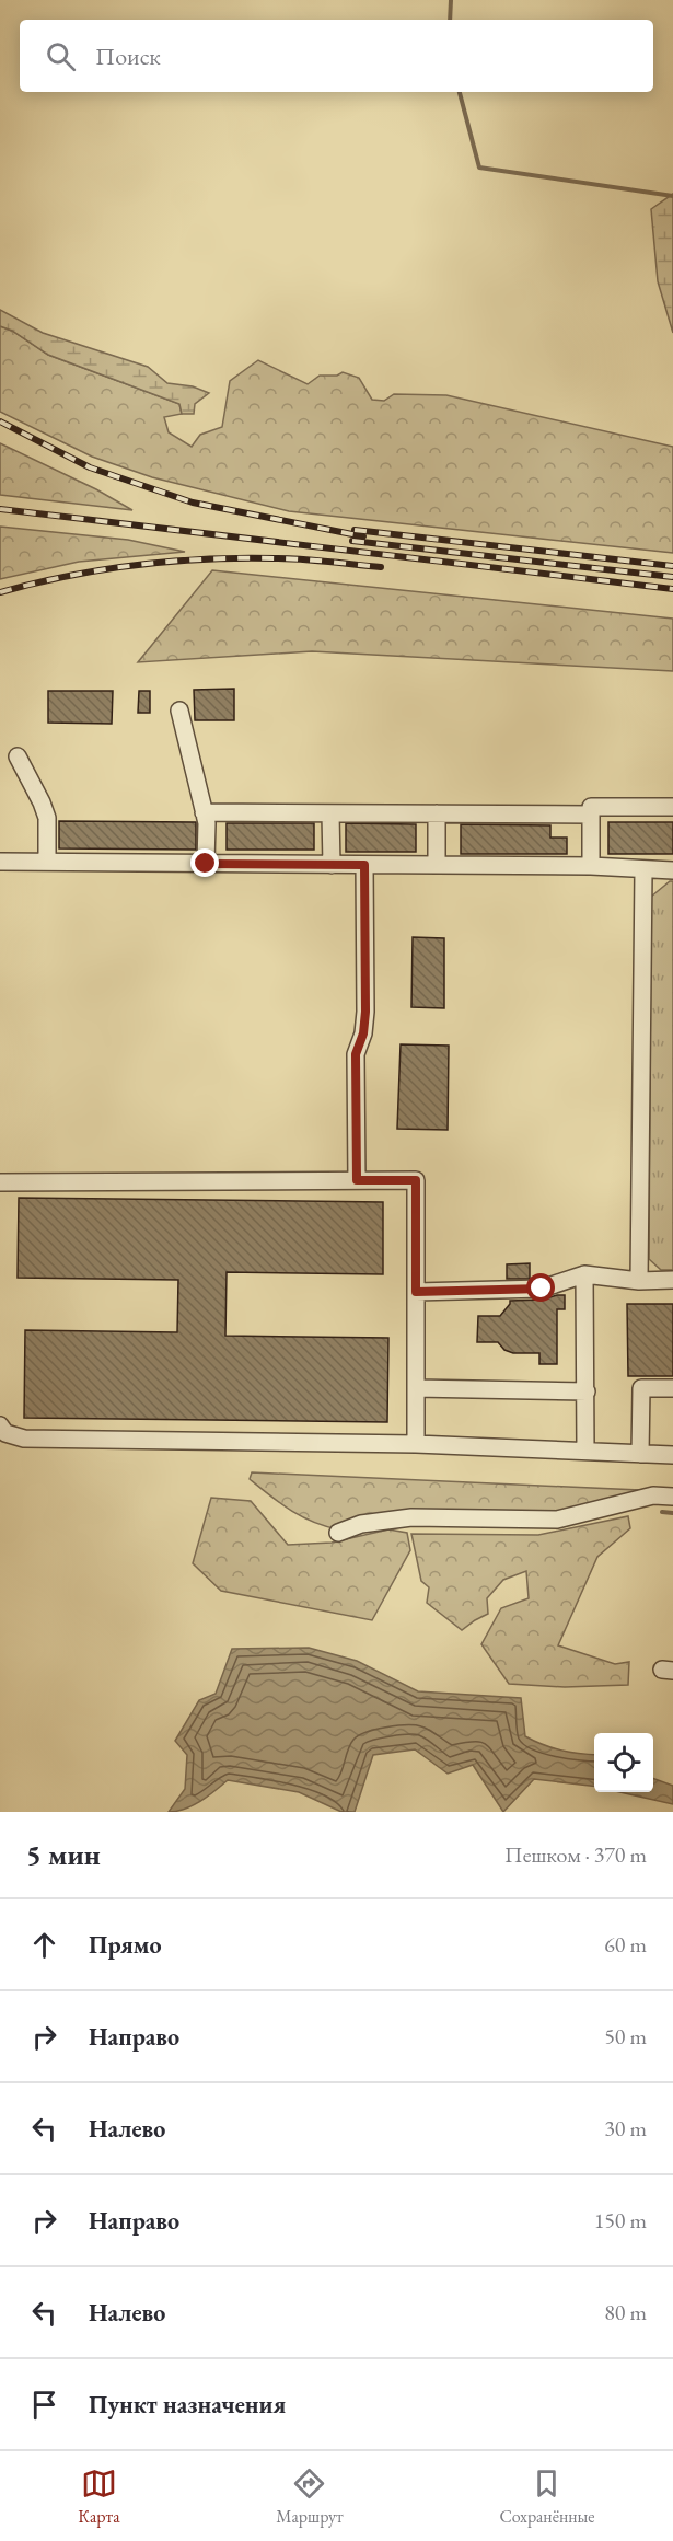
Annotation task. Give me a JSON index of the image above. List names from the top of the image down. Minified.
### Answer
{"page":{"search":"Поиск","heading":["5 мин","Пешком · 370 m"],"list":[["Прямо","60 m"],["Направо","50 m"],["Налево","30 m"],["Направо","150 m"],["Налево","80 m"],"Пункт назначения"],"nav":["Карта","Маршрут","Сохранённые"]}}
